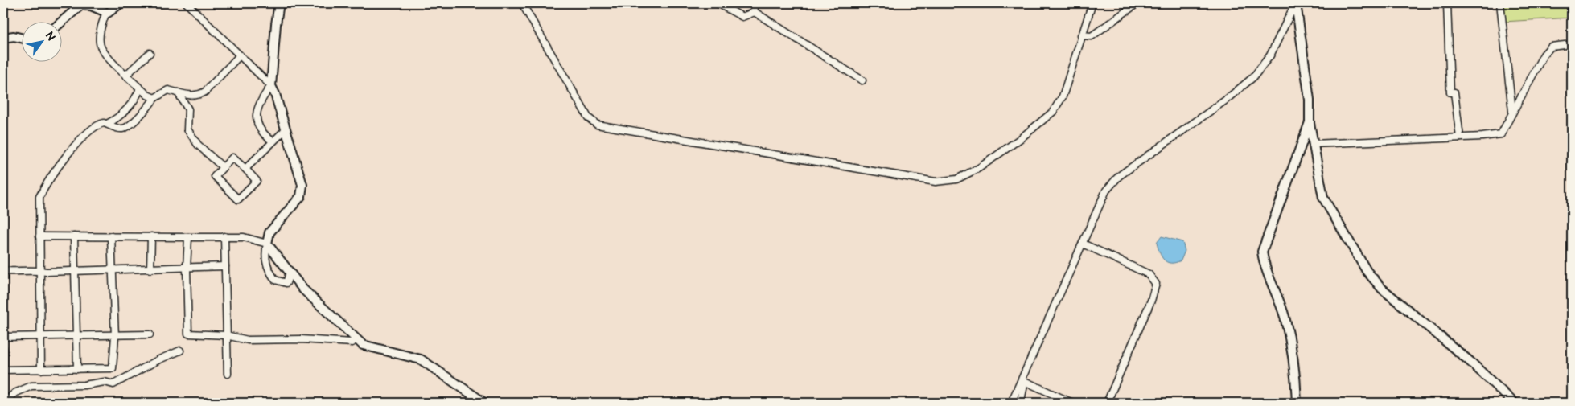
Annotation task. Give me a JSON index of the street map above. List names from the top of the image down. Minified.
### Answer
{"north":"top right"}
